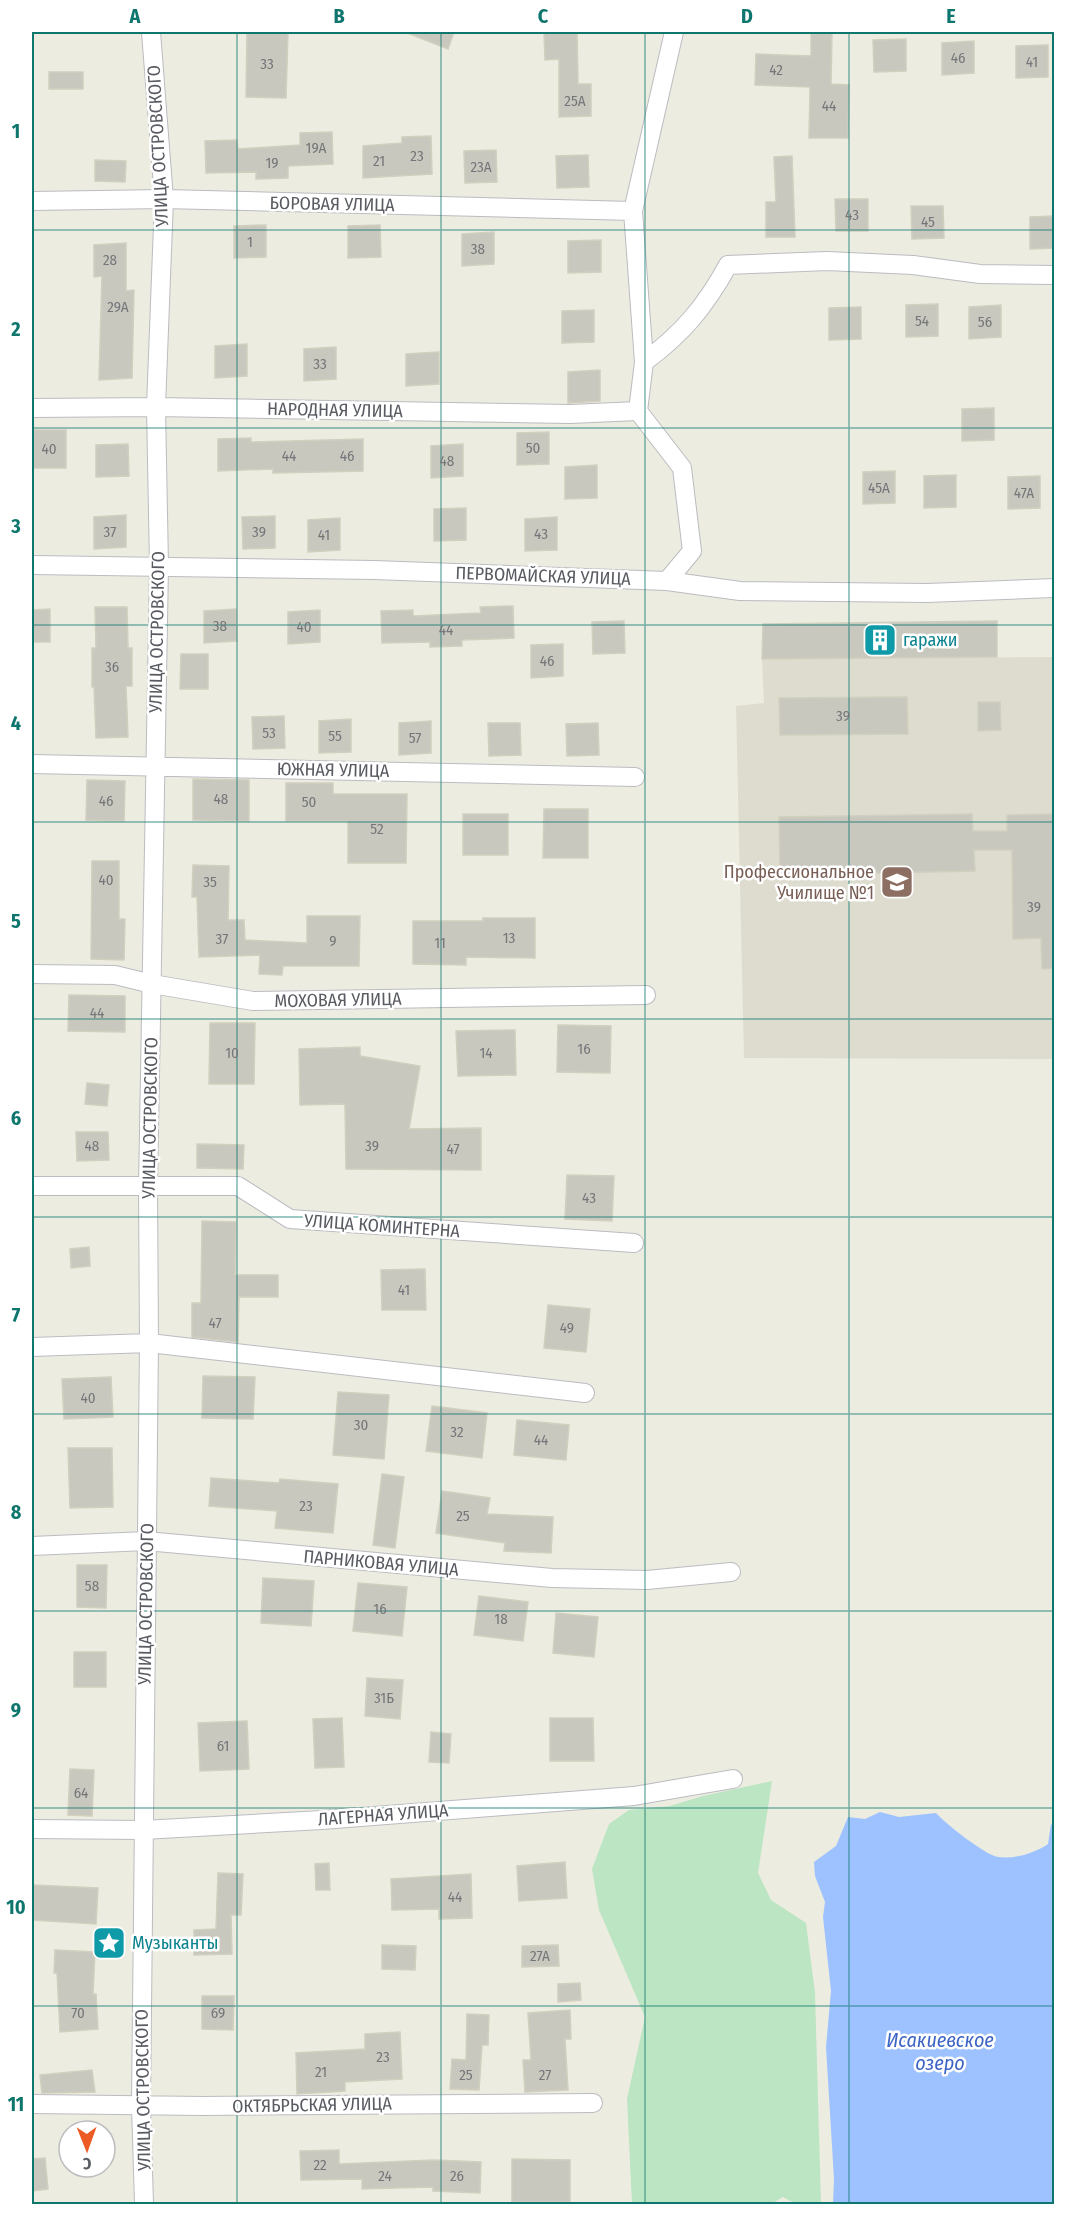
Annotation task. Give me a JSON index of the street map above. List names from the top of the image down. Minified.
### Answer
{"streets":{"street":["УЛИЦА ОСТРОВСКОГО","БОРОВАЯ УЛИЦА","НАРОДНАЯ УЛИЦА","ПЕРВОМАЙСКАЯ УЛИЦА","ЮЖНАЯ УЛИЦА","МОХОВАЯ УЛИЦА","УЛИЦА КОМИНТЕРНА","ПАРНИКОВАЯ УЛИЦА","ЛАГЕРНАЯ УЛИЦА","ОКТЯБРЬСКАЯ УЛИЦА"]},"crossings":[["УЛИЦА ОСТРОВСКОГО","БОРОВАЯ УЛИЦА"],["УЛИЦА ОСТРОВСКОГО","НАРОДНАЯ УЛИЦА"],["УЛИЦА ОСТРОВСКОГО","ПЕРВОМАЙСКАЯ УЛИЦА"],["УЛИЦА ОСТРОВСКОГО","ЮЖНАЯ УЛИЦА"],["УЛИЦА ОСТРОВСКОГО","МОХОВАЯ УЛИЦА"],["УЛИЦА ОСТРОВСКОГО","УЛИЦА КОМИНТЕРНА"],["УЛИЦА ОСТРОВСКОГО","ПАРНИКОВАЯ УЛИЦА"],["УЛИЦА ОСТРОВСКОГО","ЛАГЕРНАЯ УЛИЦА"],["УЛИЦА ОСТРОВСКОГО","ОКТЯБРЬСКАЯ УЛИЦА"]],"water":["Исакиевское озеро"],"places":{"building":["гаражи"],"school or university":["Профессиональное Училище №1"],"place":["Музыканты"]},"house_numbers":["46","41","33","42","25А","44","19А","23","21","19","23А","43","45","1","38","28","29А","54","56","33","50","40","44","46","48","45А","47А","37","39","43","41","38","40","44","46","36","39","53","55","57","48","46","50","52","40","35","39","13","37","9","11","44","16","10","14","48","39","47","43","41","47","49","40","30","32","44","23","25","58","16","18","31Б","61","64","44","27А","70","69","23","21","25","27","22","24","26"],"north":"bottom","grid":{"columns":["A","B","C","D","E"],"rows":["1","2","3","4","5","6","7","8","9","10","11"]}}
